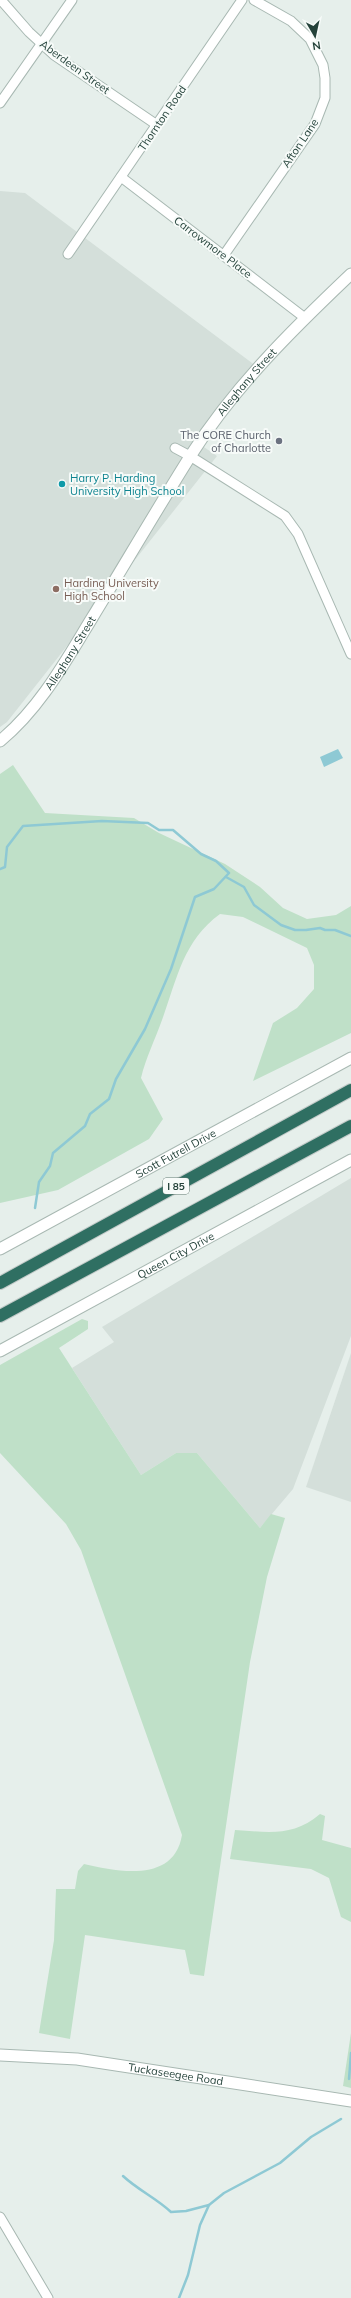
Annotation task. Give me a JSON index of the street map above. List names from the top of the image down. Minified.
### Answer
{"streets":{"highway":["I 85"],"street":["Aberdeen Street","Thornton Road","Afton Lane","Carrowmore Place","Alleghany Street","Scott Futrell Drive","Queen City Drive","Tuckaseegee Road"]},"crossings":[["Aberdeen Street","Thornton Road"],["Thornton Road","Carrowmore Place"],["Afton Lane","Carrowmore Place"],["Carrowmore Place","Alleghany Street"]],"places":["The CORE Church of Charlotte","Harry P. Harding University High School","Harding University High School"],"north":"bottom"}
